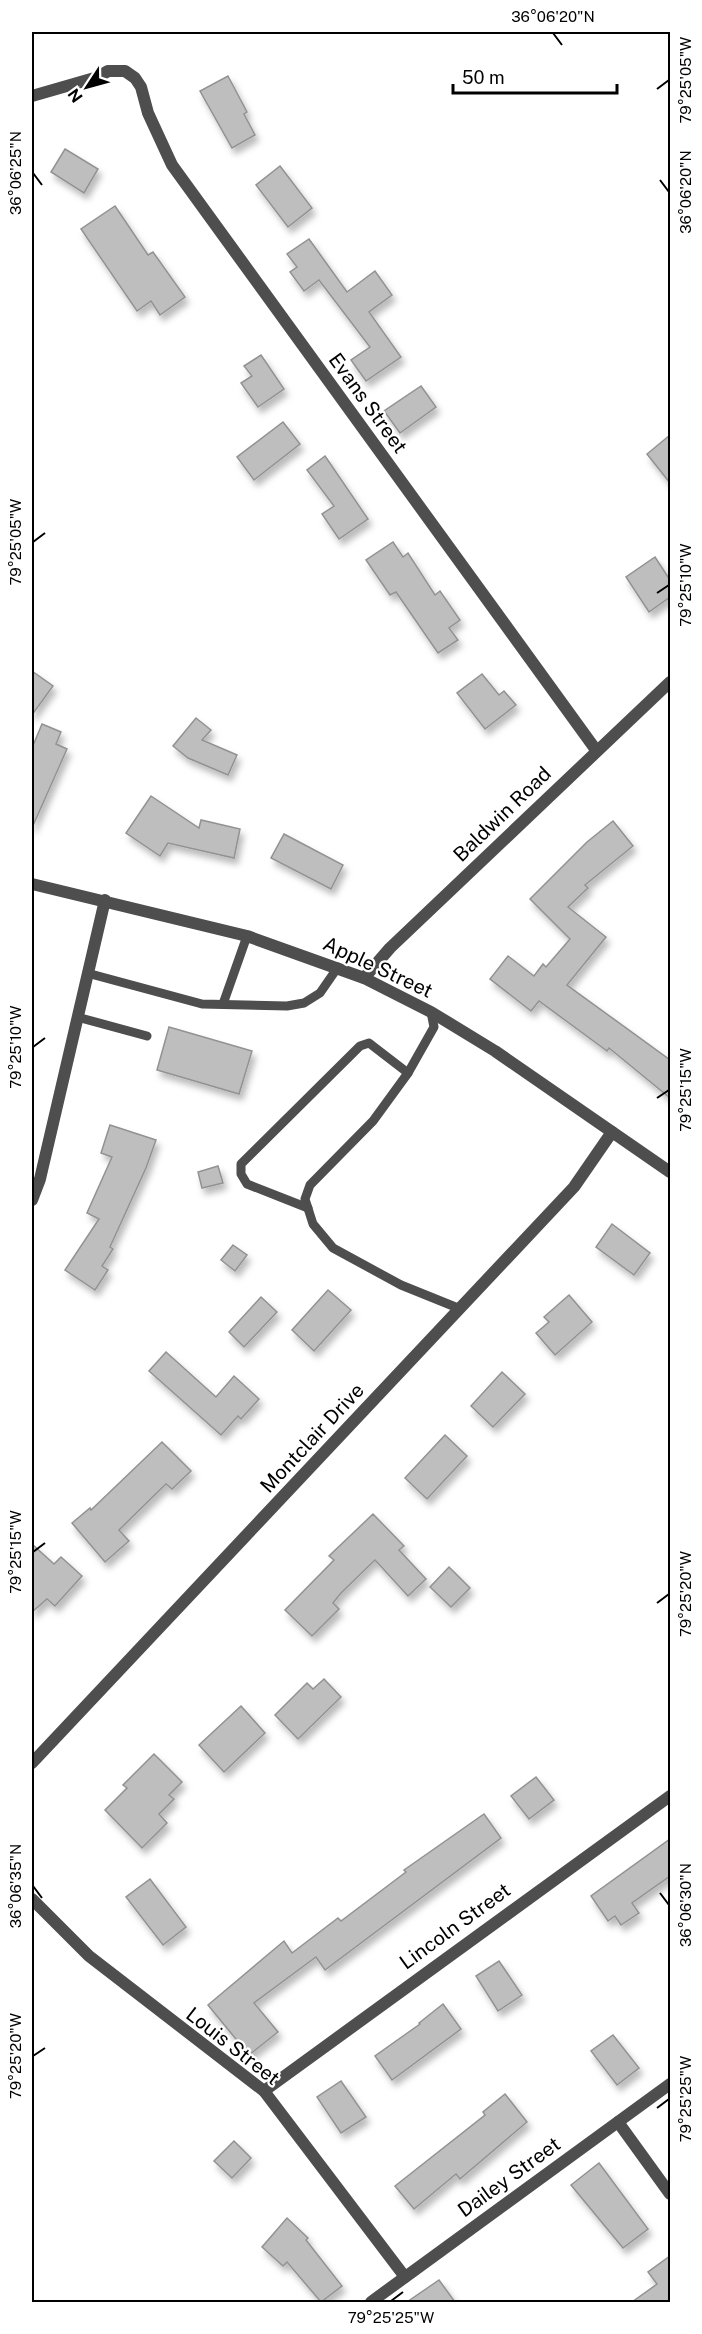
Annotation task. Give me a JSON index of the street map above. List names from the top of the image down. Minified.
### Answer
{"streets":{"street":["Evans Street","Baldwin Road","Apple Street","Montclair Drive","Lincoln Street","Louis Street","Dailey Street"]},"crossings":[["Evans Street","Baldwin Road"],["Baldwin Road","Apple Street"],["Apple Street","Montclair Drive"],["Lincoln Street","Louis Street"],["Louis Street","Dailey Street"]],"scale_bar":"50 m","north":"bottom left","coordinates":["36°06'20\"N","79°25'05\"W","36°06'25\"N","79°25'10\"W","79°25'15\"W","79°25'20\"W","36°06'35\"N","36°06'30\"N","79°25'25\"W"]}
